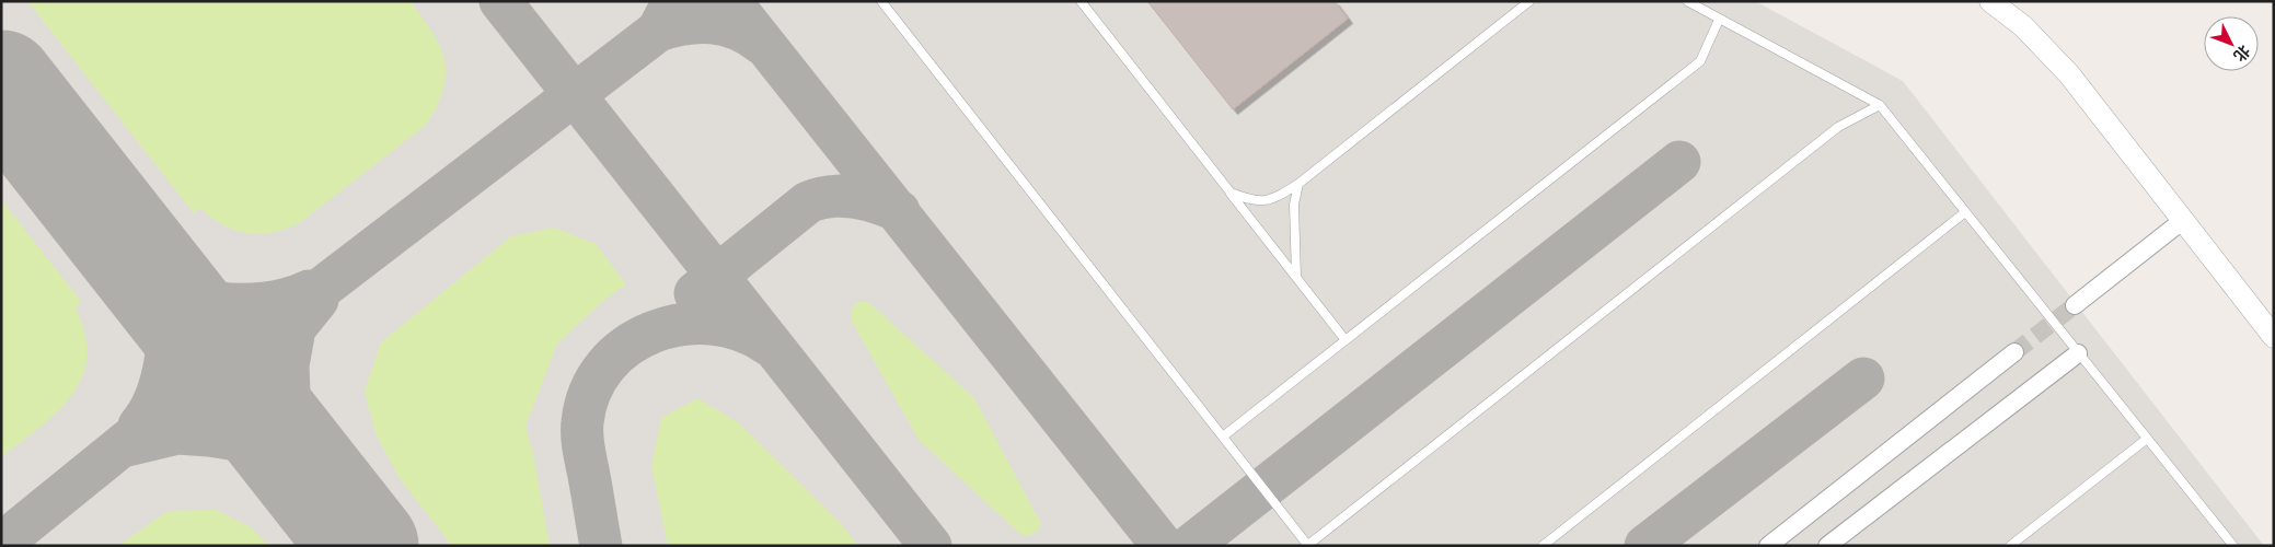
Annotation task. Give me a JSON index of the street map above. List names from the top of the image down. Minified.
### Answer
{"north":"bottom right"}
